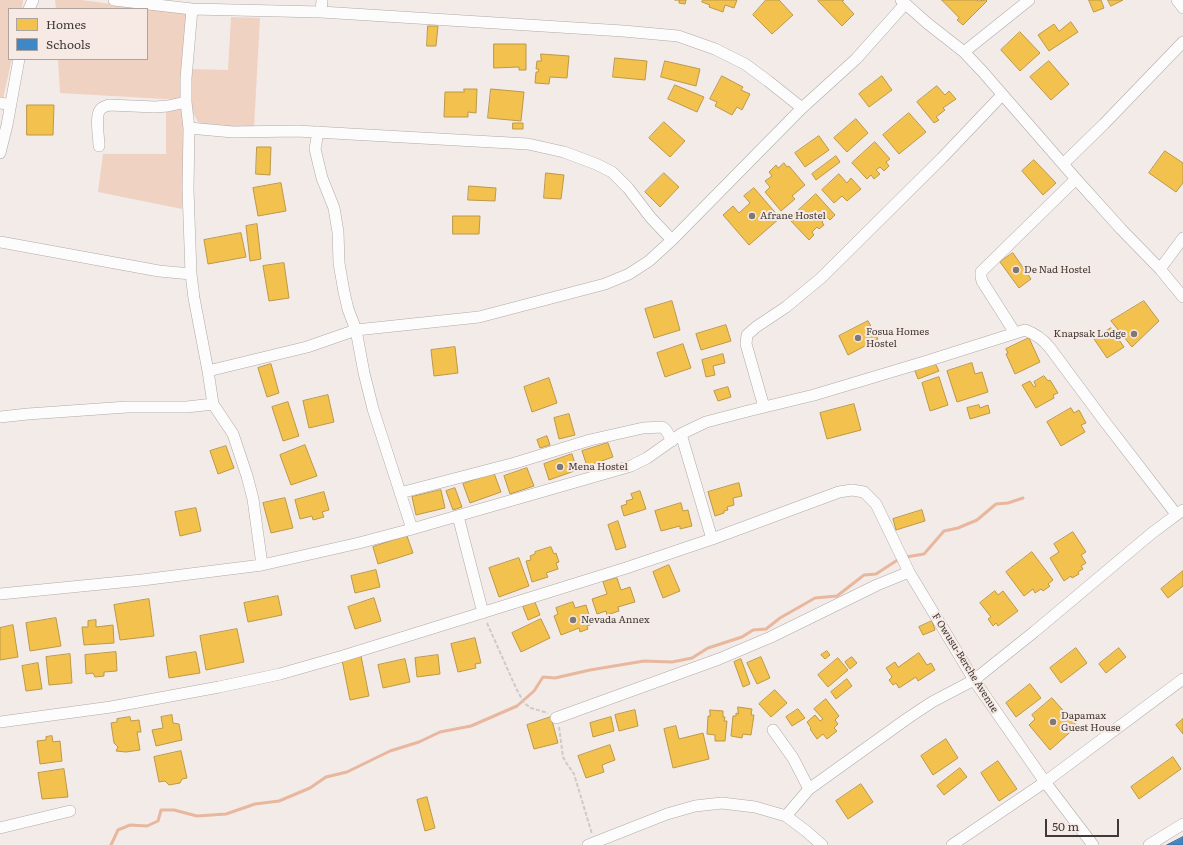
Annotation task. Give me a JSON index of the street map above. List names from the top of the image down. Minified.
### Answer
{"streets":{"street":["F Owusu-Berche Avenue"]},"places":["Afrane Hostel","De Nad Hostel","Knapsak Lodge","Fosua Homes Hostel","Mena Hostel","Nevada Annex","Dapamax Guest House"],"legend":["Homes","Schools"],"scale_bar":"50 m"}
